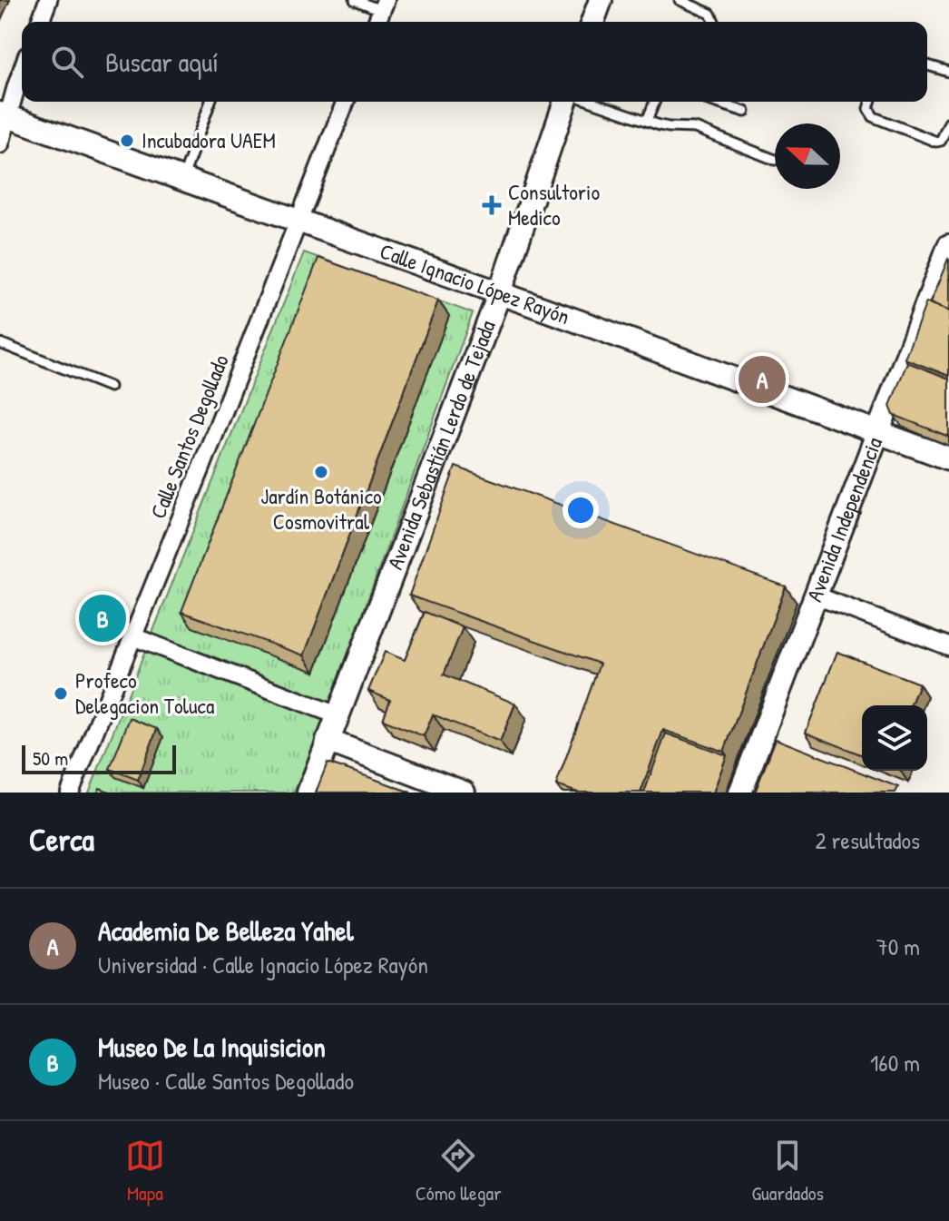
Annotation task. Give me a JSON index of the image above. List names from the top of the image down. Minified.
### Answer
{"streets":{"main road":["Calle Ignacio López Rayón","Avenida Sebastián Lerdo de Tejada","Avenida Independencia"],"street":["Calle Santos Degollado"]},"crossings":[["Calle Ignacio López Rayón","Calle Santos Degollado"],["Calle Ignacio López Rayón","Avenida Sebastián Lerdo de Tejada"],["Calle Ignacio López Rayón","Avenida Independencia"]],"places":{"other":["Incubadora UAEM","Jardín Botánico Cosmovitral","Profeco Delegacion Toluca"],"health":["Consultorio Medico"]},"scale_bar":"50 m","north":"left","page":{"search":"Buscar aquí","pins":["A","B"],"scale":"50 m","heading":["Cerca","2 resultados"],"list":[{"mark":"A","name":"Academia De Belleza Yahel","note":"Universidad · Calle Ignacio López Rayón","value":"70 m"},{"mark":"B","name":"Museo De La Inquisicion","note":"Museo · Calle Santos Degollado","value":"160 m"}],"nav":["Mapa","Cómo llegar","Guardados"]}}
